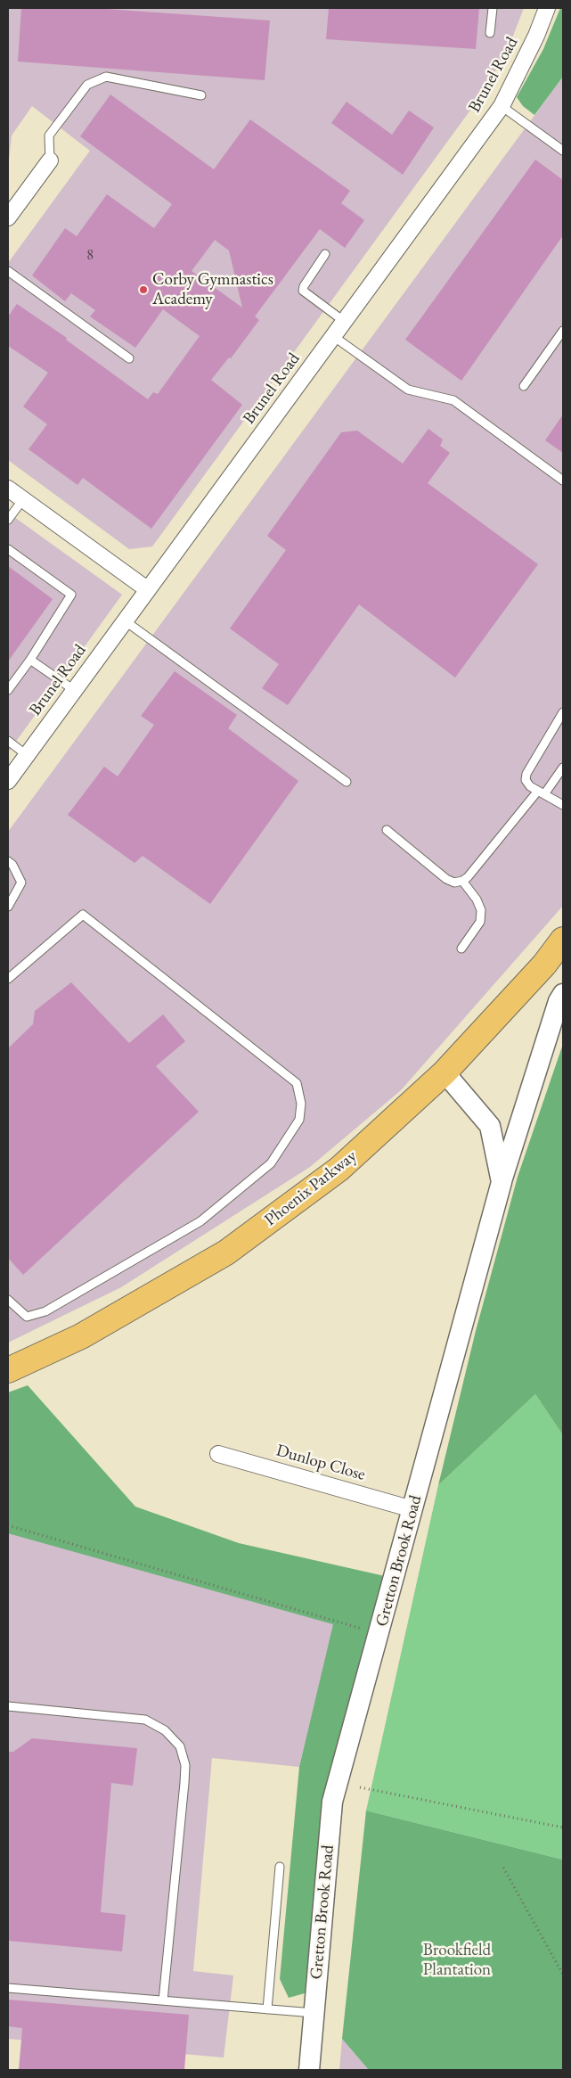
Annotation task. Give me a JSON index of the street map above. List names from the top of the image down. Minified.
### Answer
{"streets":{"main road":["Phoenix Parkway"],"street":["Brunel Road","Dunlop Close","Gretton Brook Road"]},"crossings":[["Phoenix Parkway","Gretton Brook Road"],["Dunlop Close","Gretton Brook Road"]],"parks":["Brookfield Plantation"],"places":["Corby Gymnastics Academy"],"house_numbers":["8"]}
